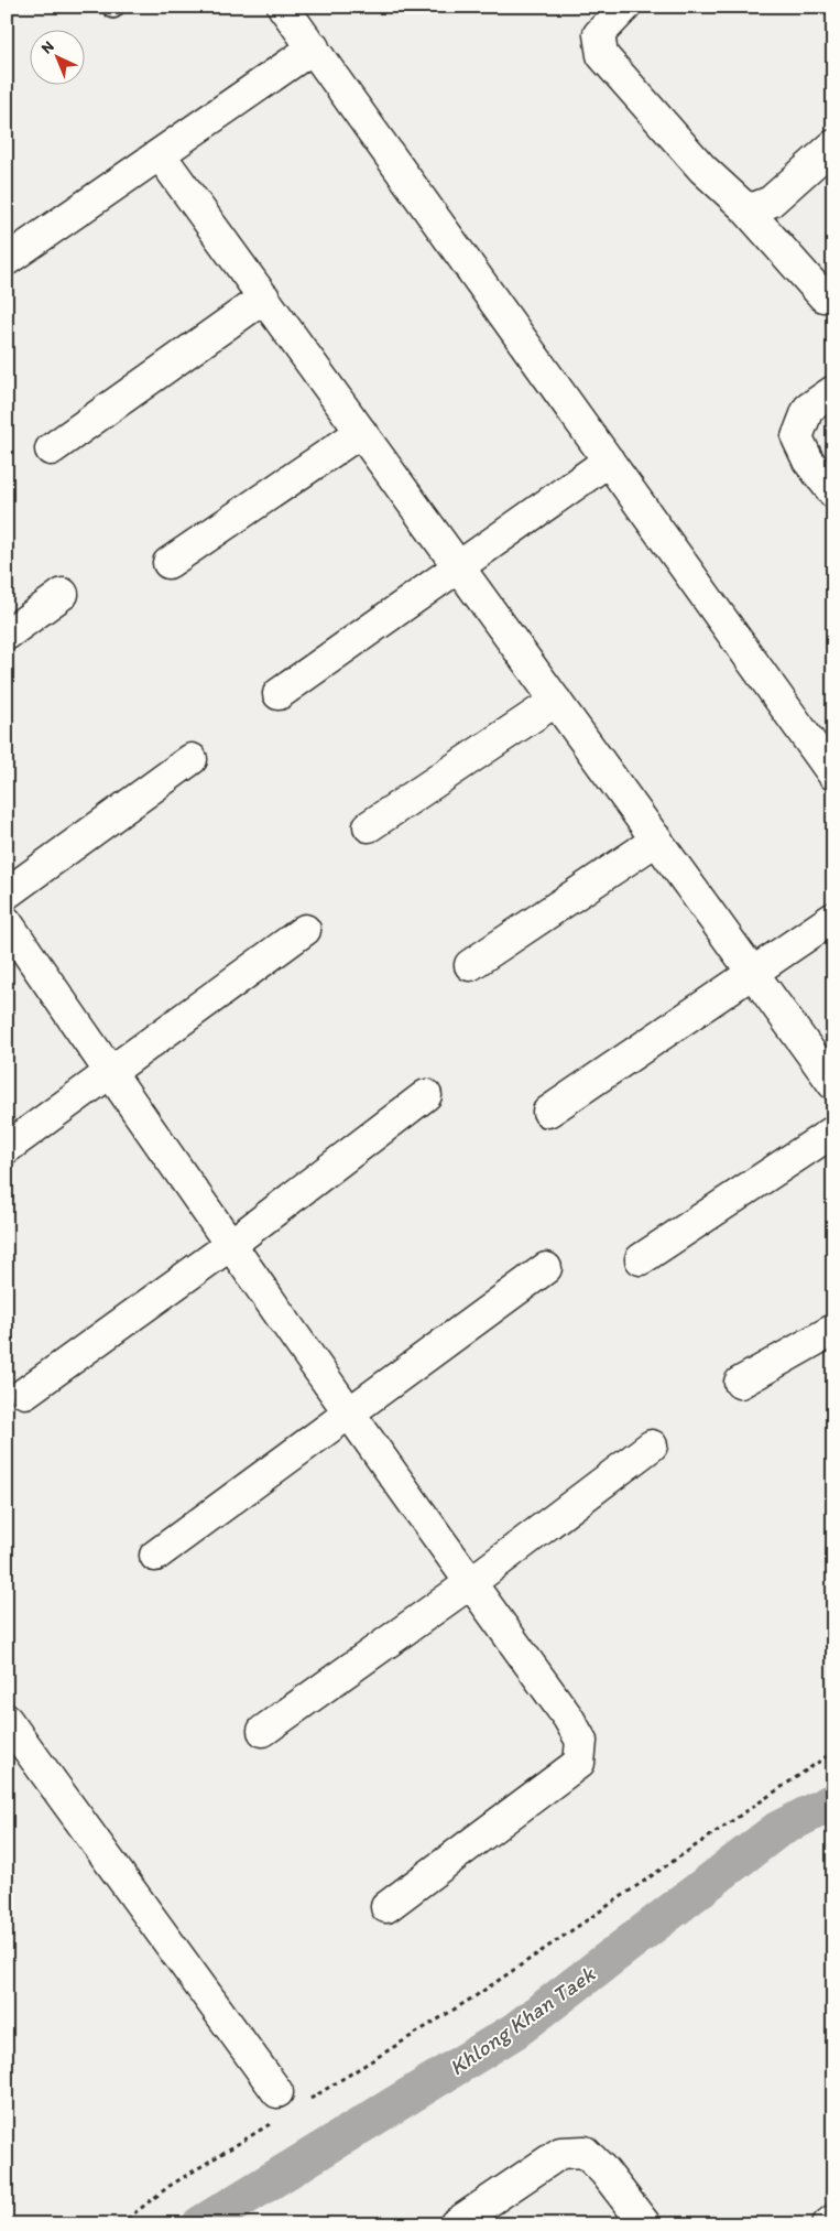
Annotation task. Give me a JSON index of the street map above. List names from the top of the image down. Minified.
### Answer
{"water":["Khlong Khan Taek"],"north":"top left"}
